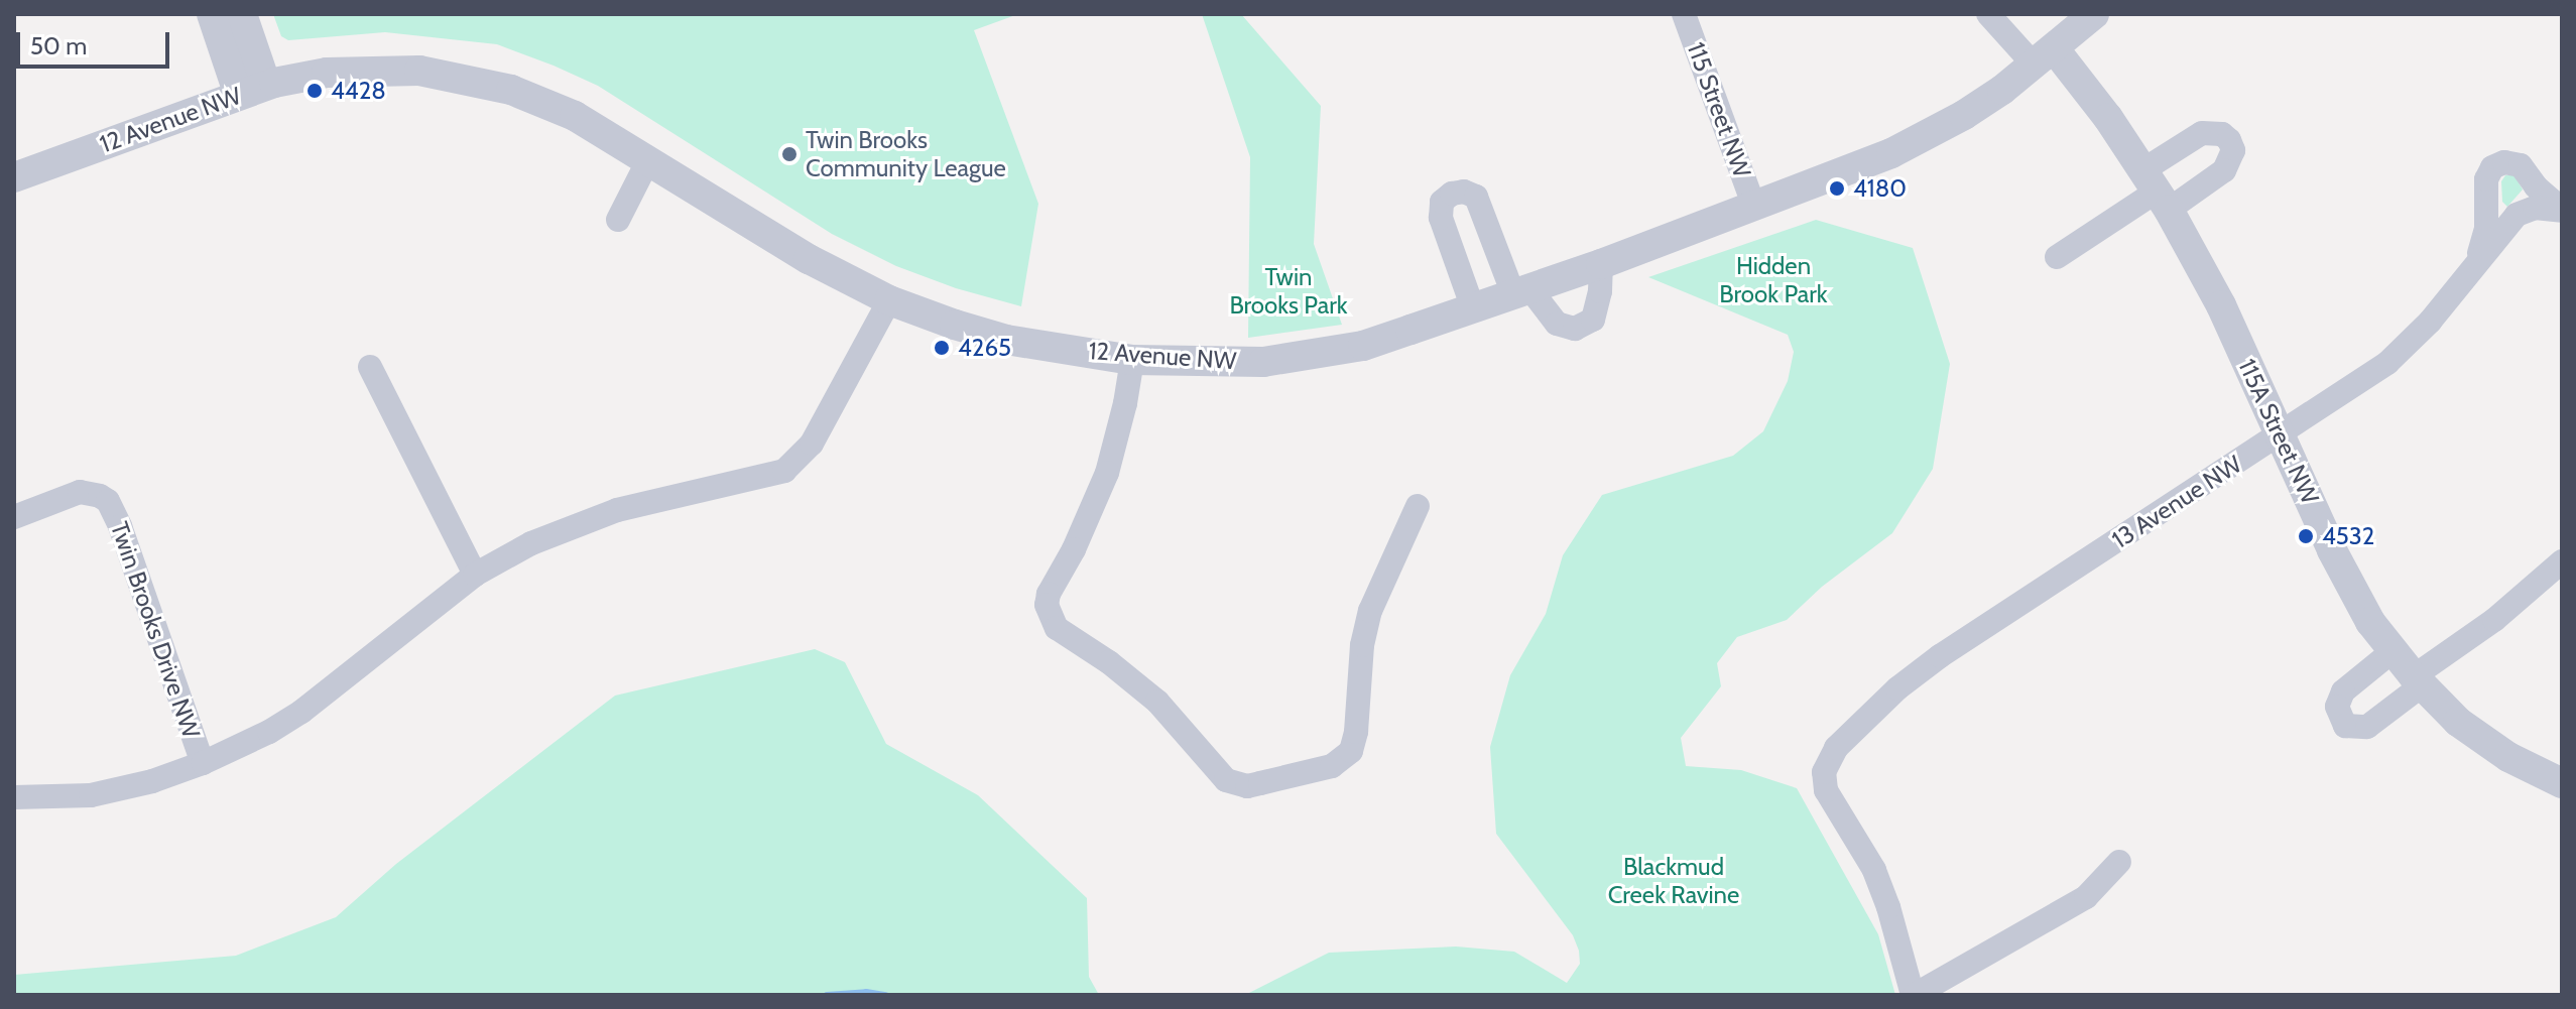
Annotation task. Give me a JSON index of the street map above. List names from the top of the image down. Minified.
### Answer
{"streets":{"street":["115 Street NW","12 Avenue NW","115A Street NW","13 Avenue NW","Twin Brooks Drive NW"]},"crossings":[["115 Street NW","12 Avenue NW"],["12 Avenue NW","115A Street NW"],["12 Avenue NW","Twin Brooks Drive NW"],["115A Street NW","13 Avenue NW"]],"parks":["Hidden Brook Park","Twin Brooks Park","Blackmud Creek Ravine"],"places":["4428","Twin Brooks Community League","4180","4265","4532"],"scale_bar":"50 m"}
